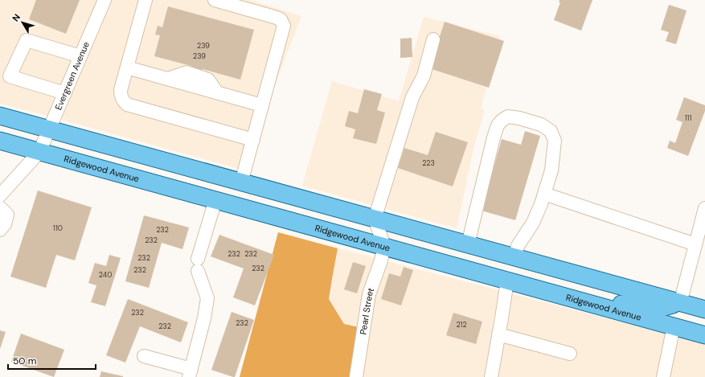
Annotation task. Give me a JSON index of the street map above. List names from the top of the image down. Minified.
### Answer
{"streets":{"main road":["Ridgewood Avenue"],"street":["Evergreen Avenue","Pearl Street"]},"crossings":[["Evergreen Avenue","Ridgewood Avenue"],["Ridgewood Avenue","Pearl Street"]],"house_numbers":["239","239","111","223","110","232","232","232","232","232","232","232","240","232","232","212","232"],"scale_bar":"50 m","north":"top left"}
